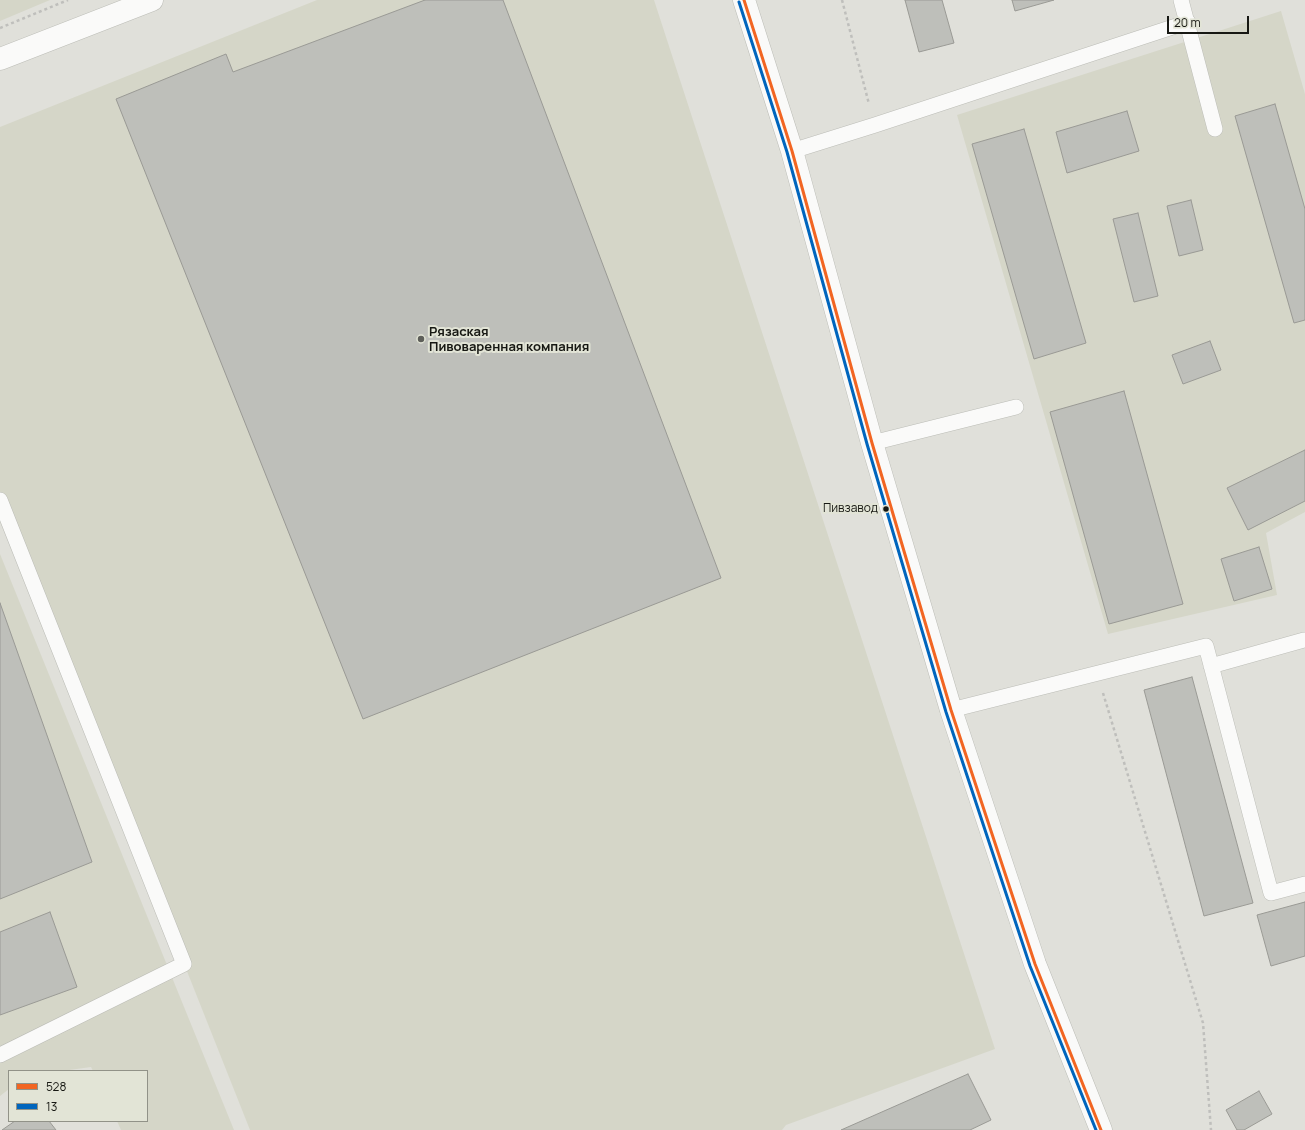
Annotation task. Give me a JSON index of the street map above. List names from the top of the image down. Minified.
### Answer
{"places":["Рязаская Пивоваренная компания","Пивзавод"],"lines":["transit line 528","transit line 13"],"legend":["528","13"],"scale_bar":"20 m"}
